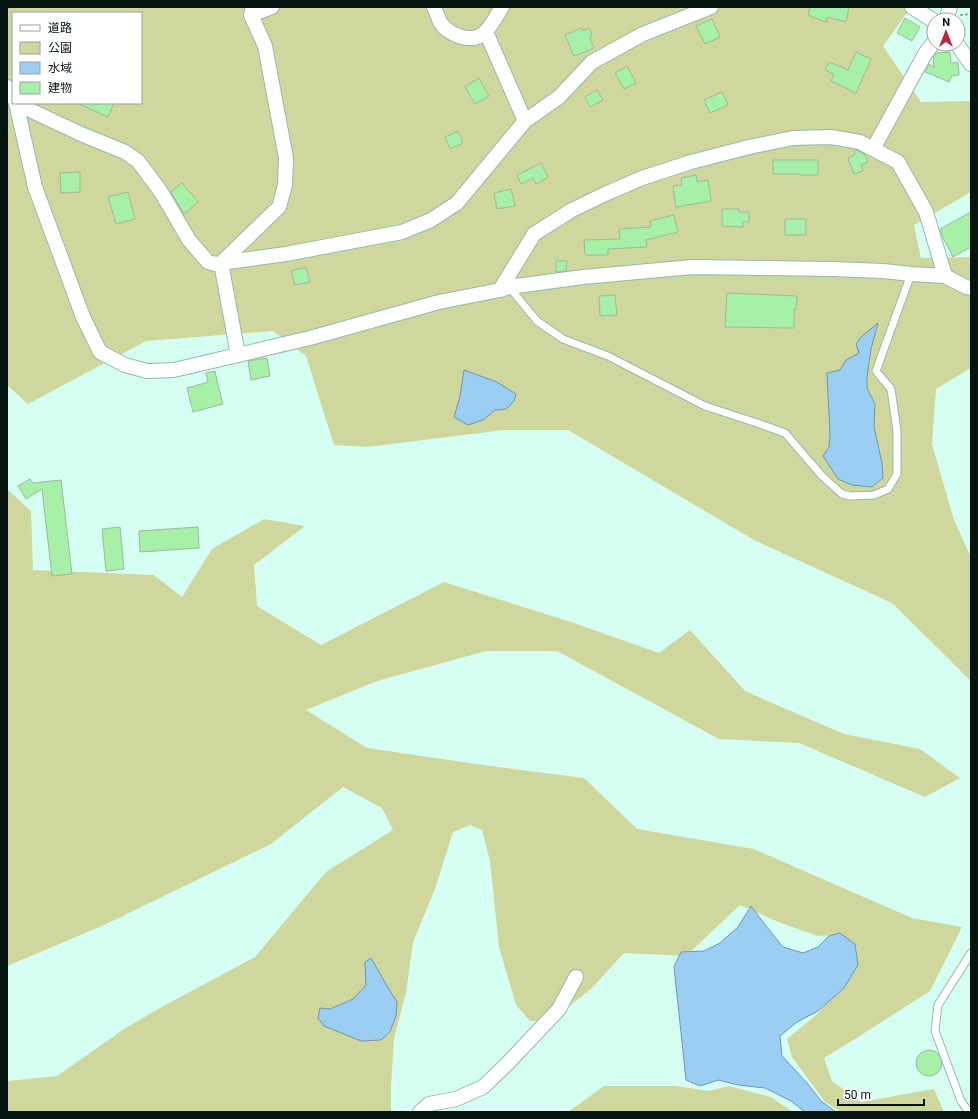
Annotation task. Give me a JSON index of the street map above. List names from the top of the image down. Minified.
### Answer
{"legend":["道路","公園","水域","建物"],"scale_bar":"50 m","north":"top"}
